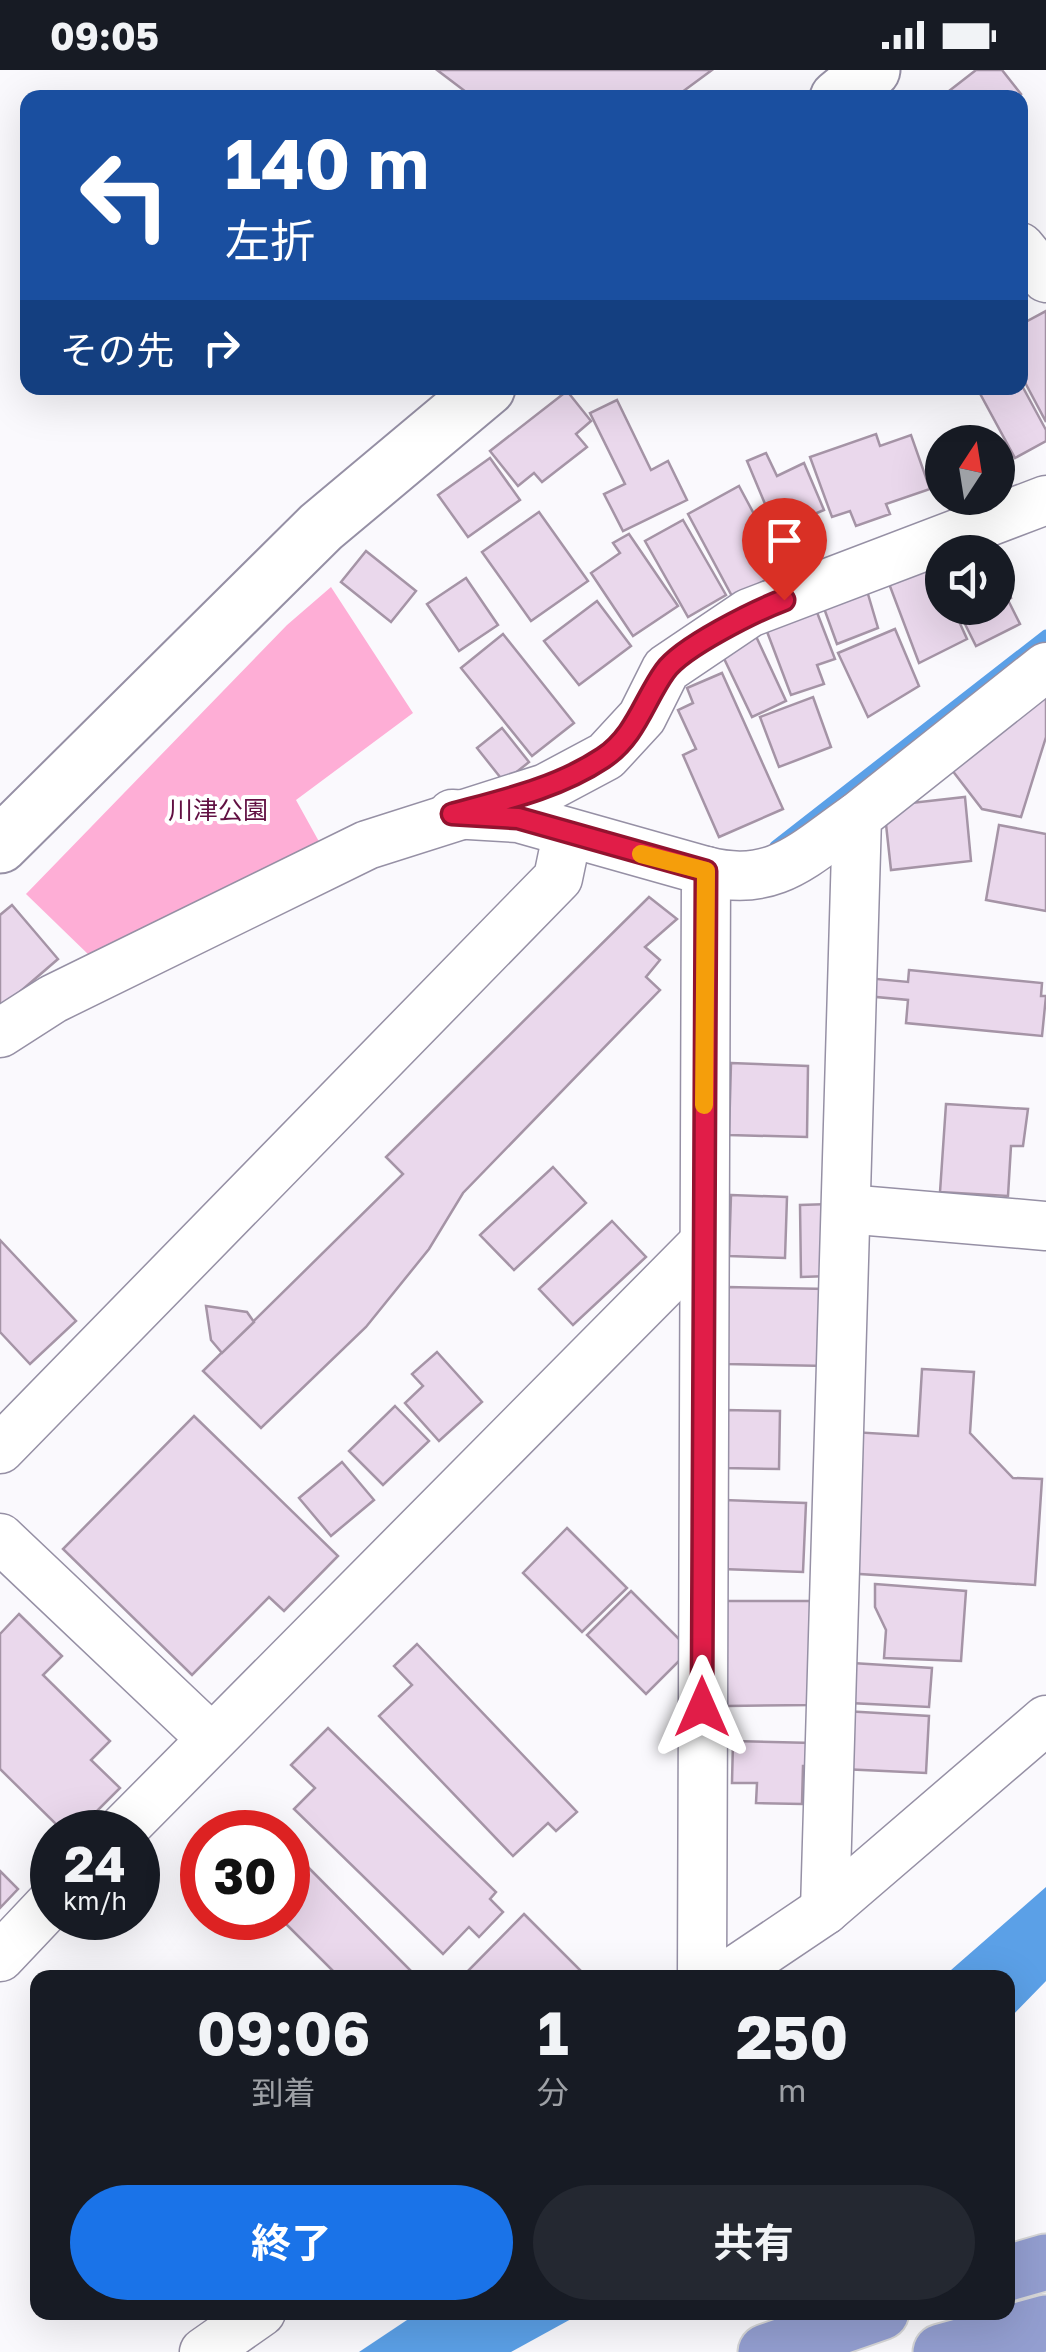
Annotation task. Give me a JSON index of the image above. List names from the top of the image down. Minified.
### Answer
{"parks":["川津公園"],"north":"top","page":{"status":"09:05","turn":["140 m","左折"],"then":"その先","speed":"24 km/h","limit":"30","eta":["09:06","到着","1","分","250","m"],"buttons":["終了","共有"]}}
